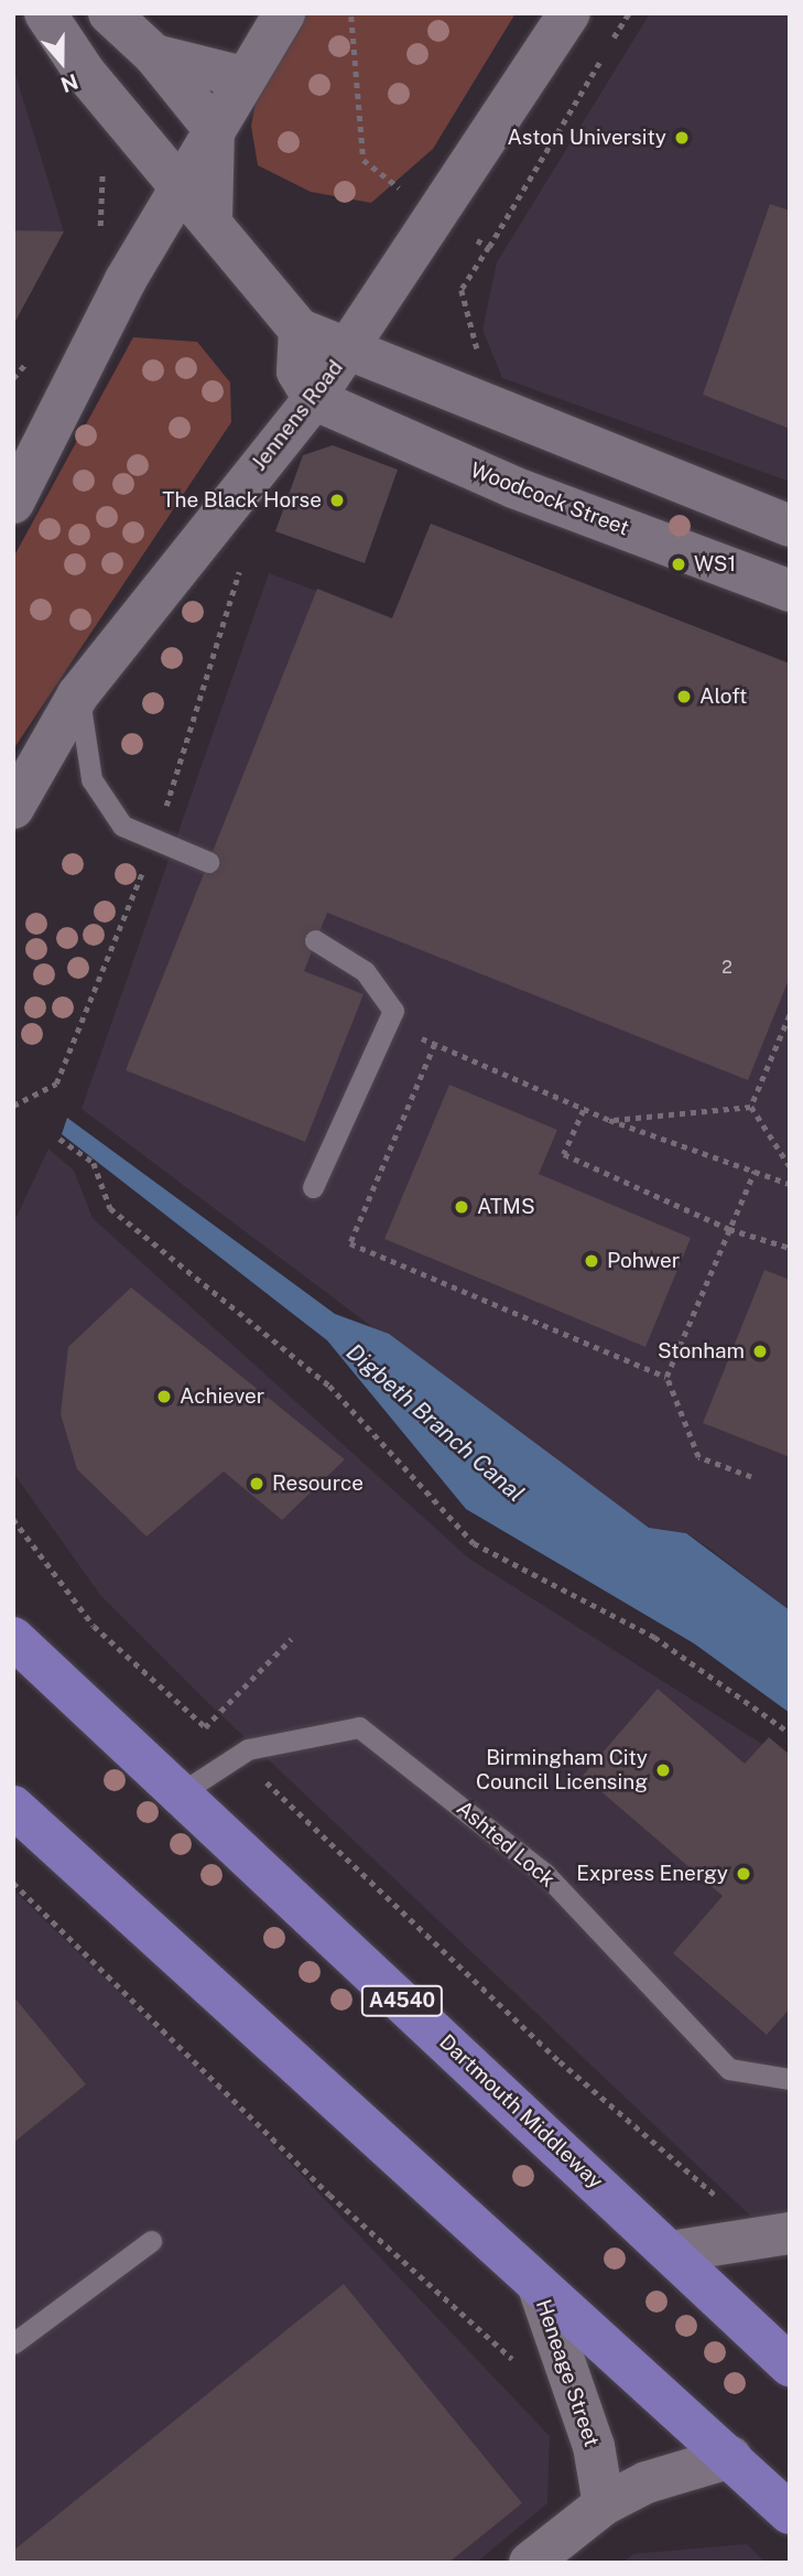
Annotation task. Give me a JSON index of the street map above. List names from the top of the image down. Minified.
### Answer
{"streets":{"highway":["A4540","Dartmouth Middleway"],"street":["Jennens Road","Woodcock Street","Heneage Street"],"lane":["Ashted Lock"]},"crossings":[["Jennens Road","Woodcock Street"],["Ashted Lock","Dartmouth Middleway"]],"water":["Digbeth Branch Canal"],"places":["Aston University","The Black Horse","WS1","Aloft","ATMS","Pohwer","Stonham","Achiever","Resource","Birmingham City Council Licensing","Express Energy"],"house_numbers":["2"],"north":"bottom"}
